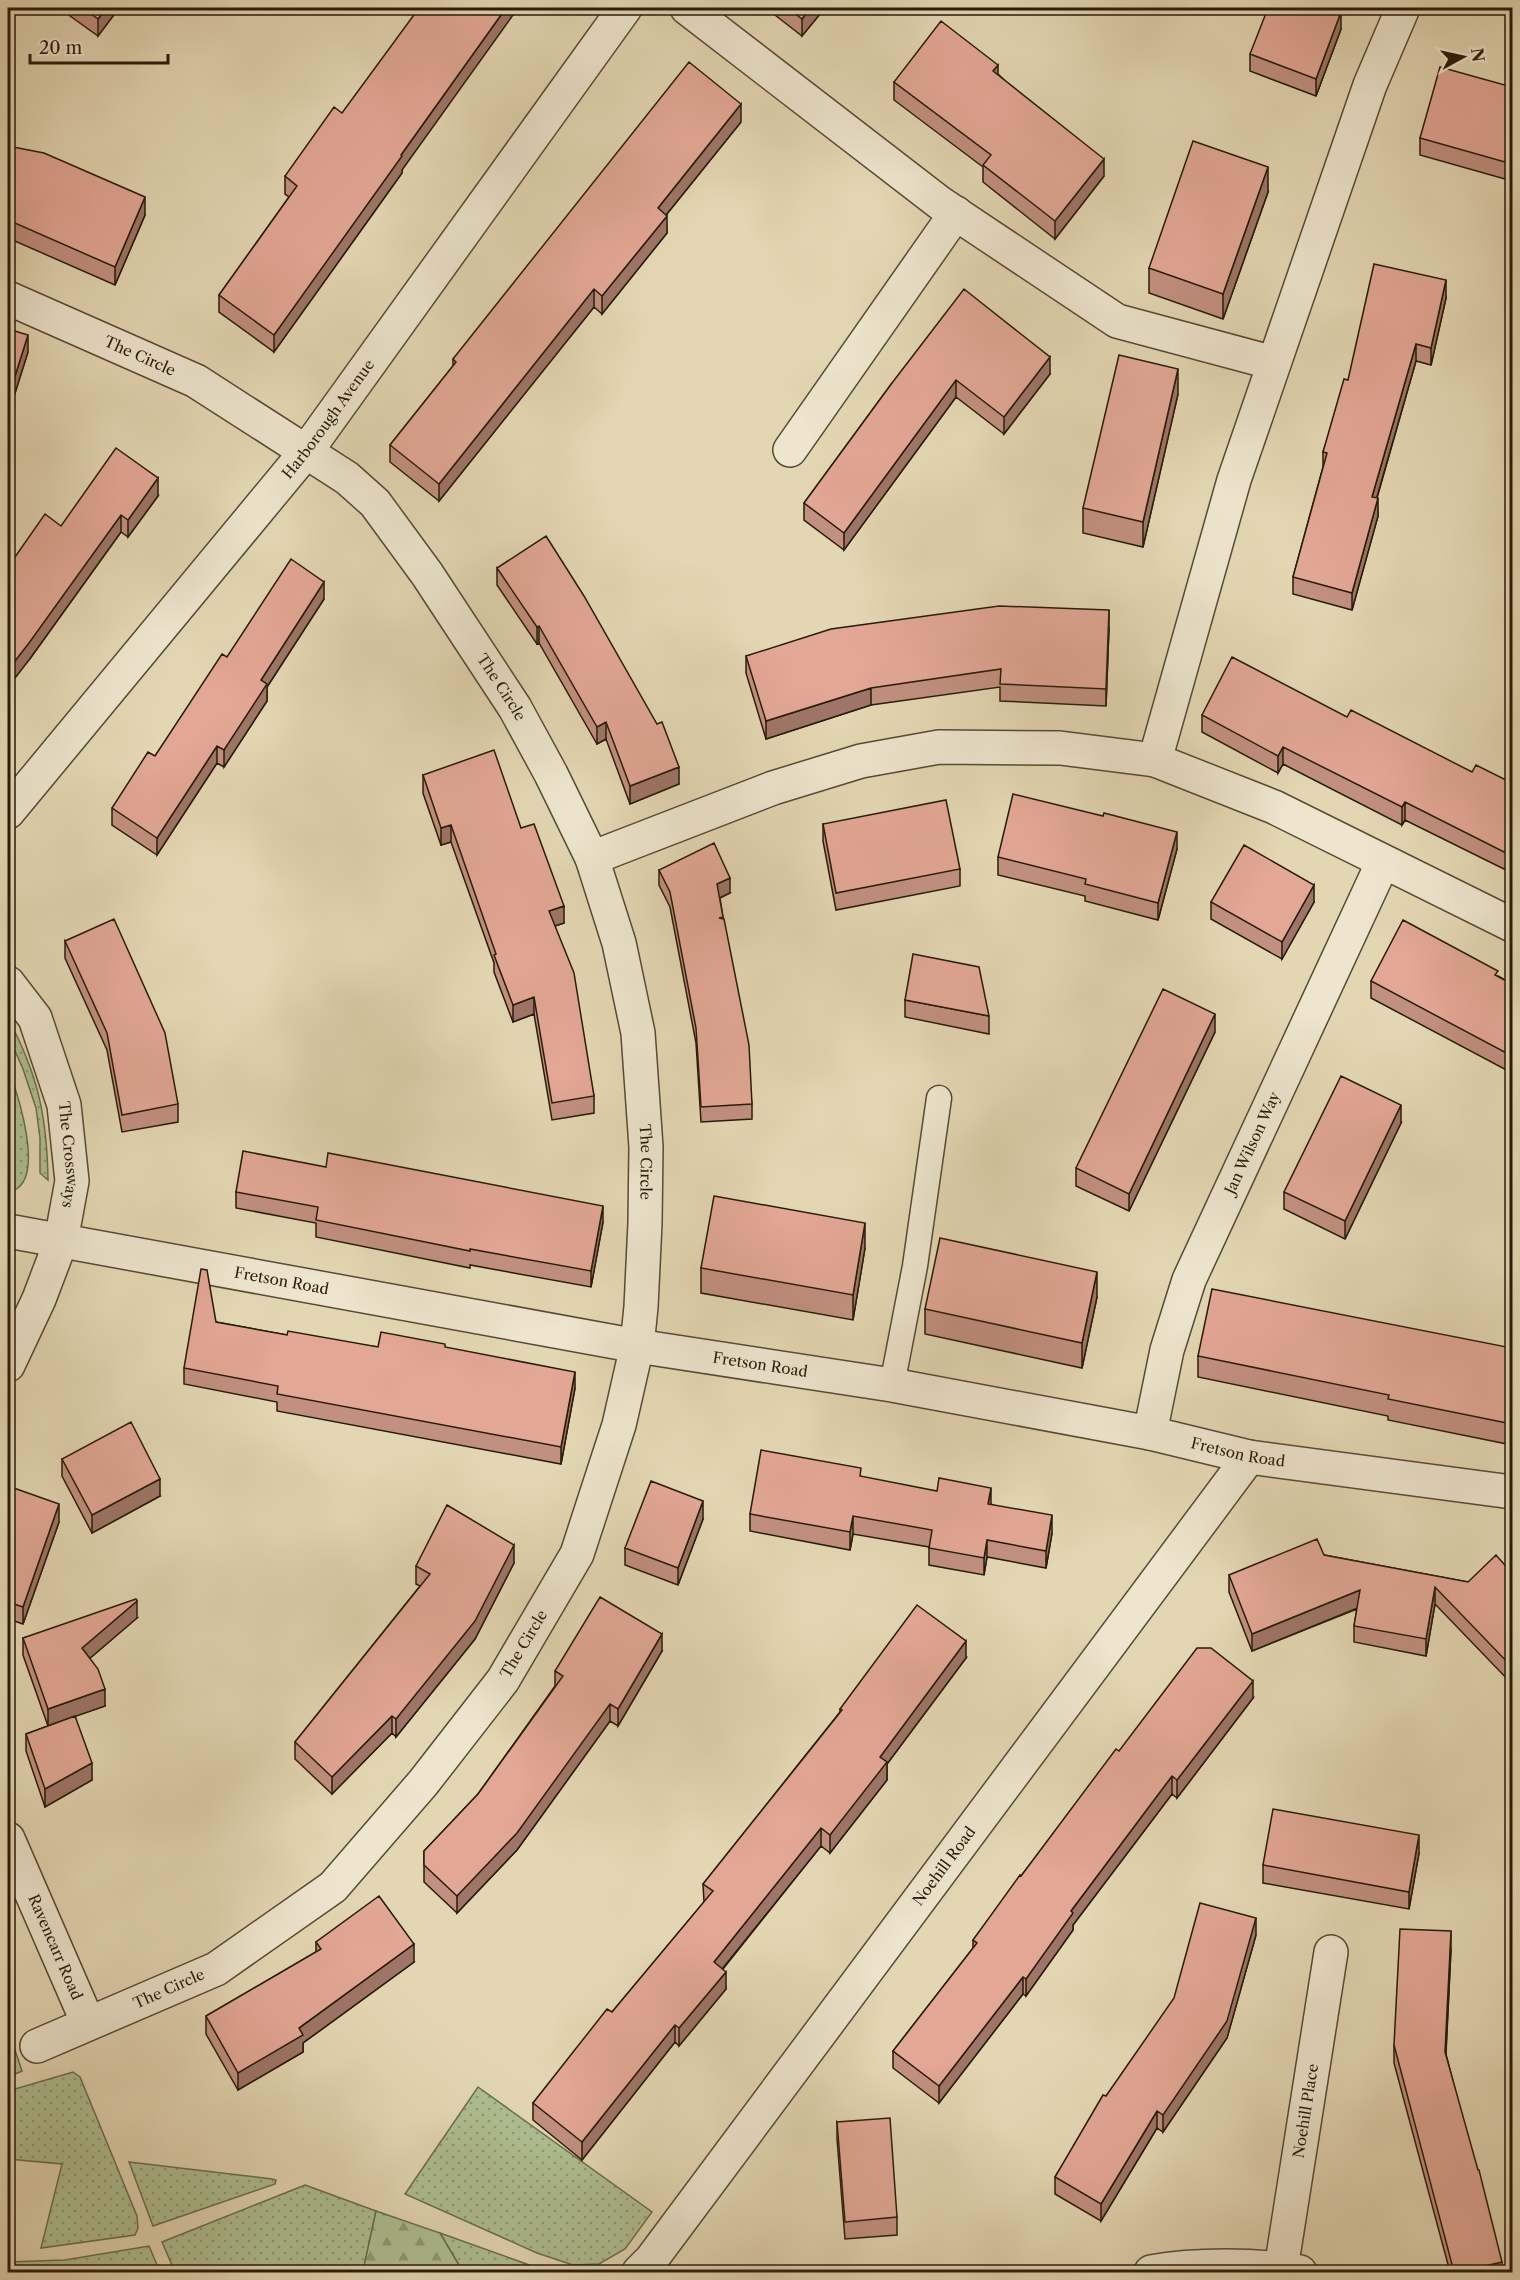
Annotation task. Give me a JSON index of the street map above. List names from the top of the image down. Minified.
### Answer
{"streets":{"street":["The Circle","Harborough Avenue","Jan Wilson Way","The Crossways","Fretson Road","Noehill Road","Ravencarr Road","Noehill Place"]},"crossings":[["The Circle","Harborough Avenue"],["The Circle","Fretson Road"],["The Circle","Ravencarr Road"],["Jan Wilson Way","Fretson Road"],["The Crossways","Fretson Road"],["Fretson Road","Noehill Road"]],"scale_bar":"20 m","north":"right"}
